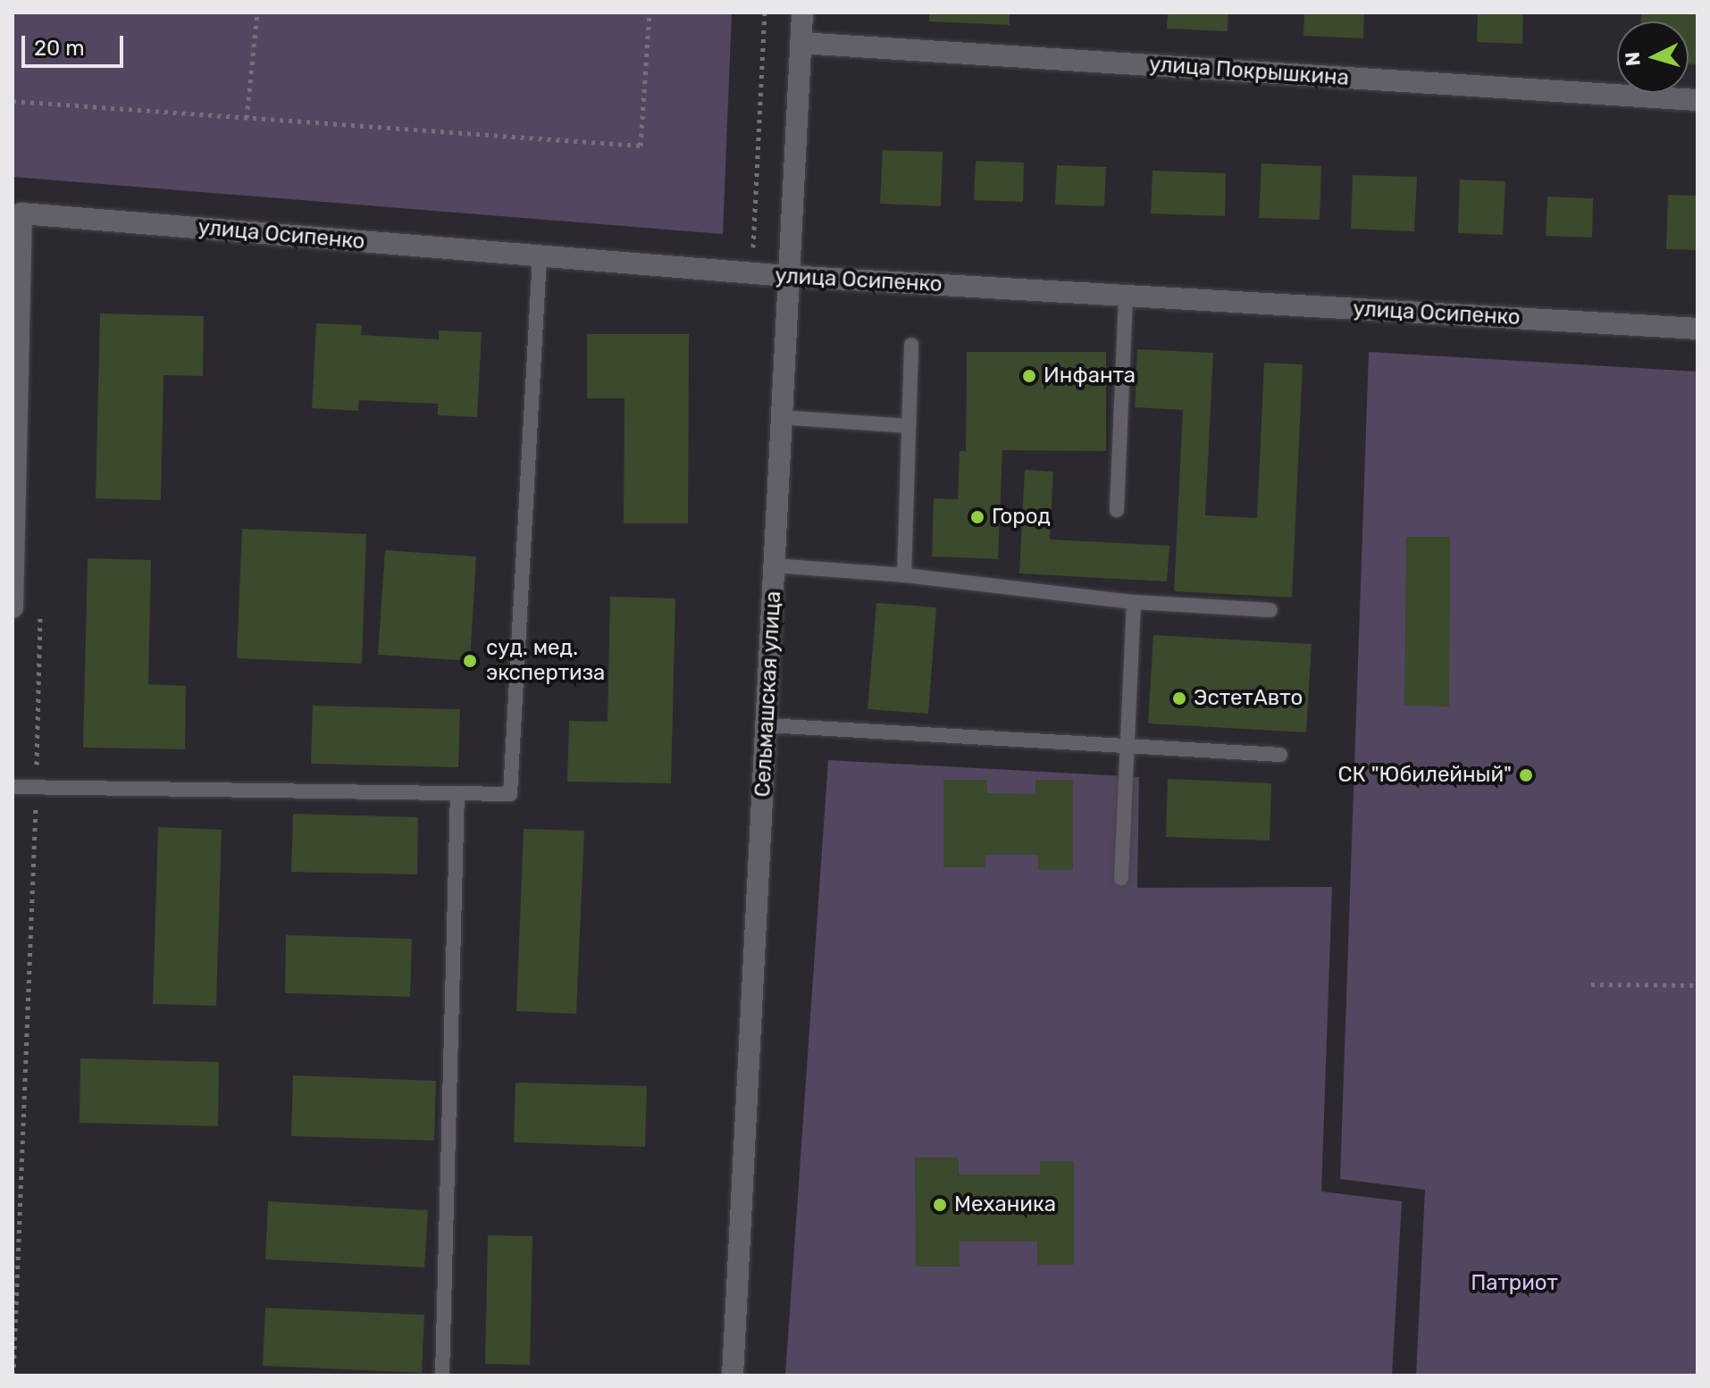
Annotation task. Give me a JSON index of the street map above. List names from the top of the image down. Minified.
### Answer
{"streets":{"street":["улица Покрышкина","улица Осипенко","Сельмашская улица"]},"crossings":[["улица Покрышкина","Сельмашская улица"],["улица Осипенко","Сельмашская улица"]],"parks":["Патриот"],"places":["Инфанта","Город","суд. мед. экспертиза","ЭстетАвто","СК \"Юбилейный\"","Механика"],"scale_bar":"20 m","north":"left"}
